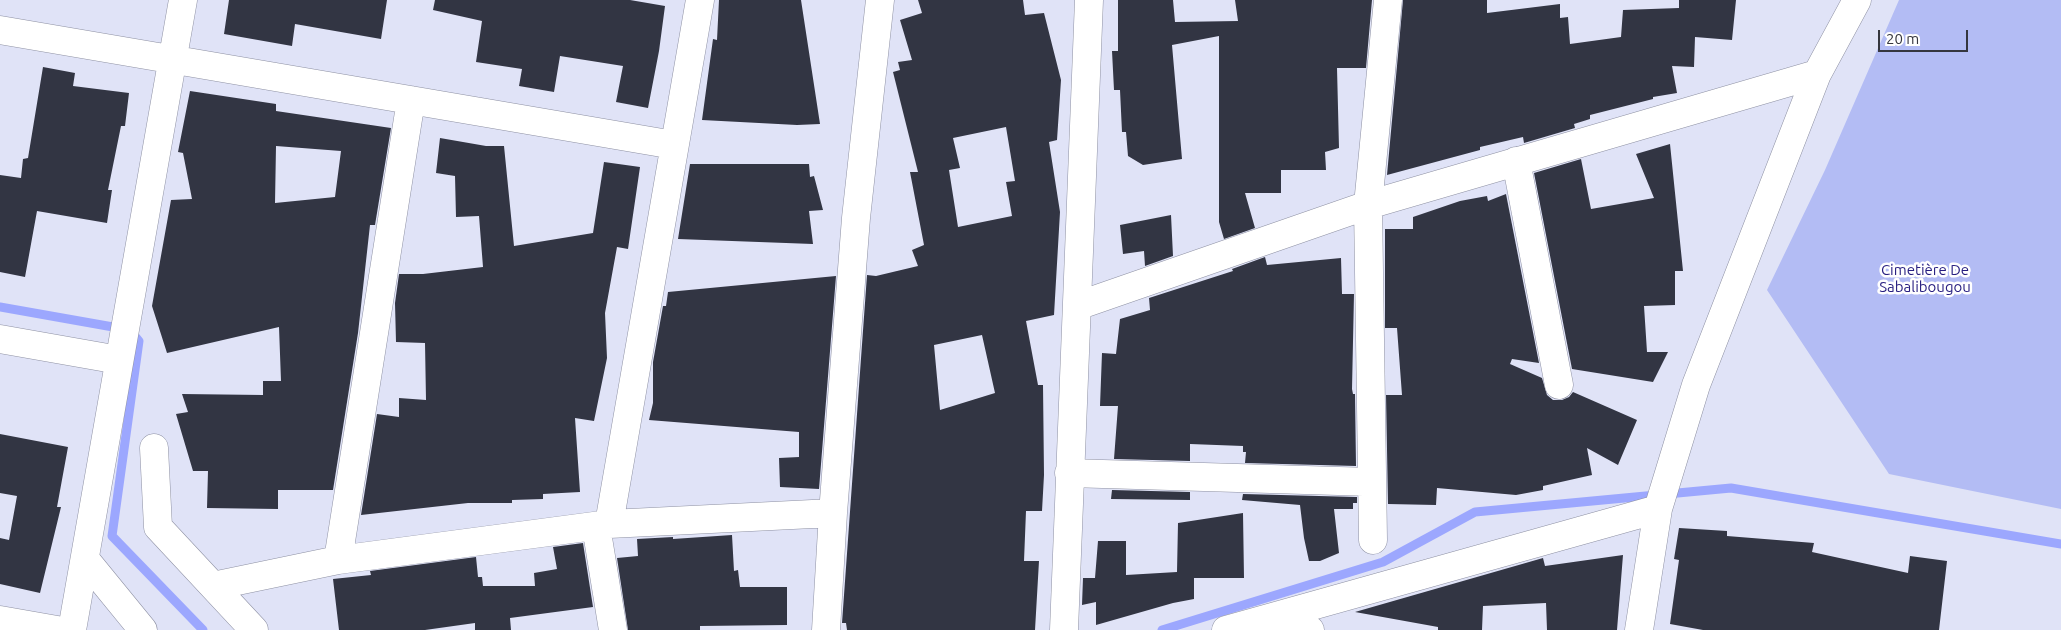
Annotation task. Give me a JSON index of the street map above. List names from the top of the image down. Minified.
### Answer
{"parks":["Cimetière De Sabalibougou"],"scale_bar":"20 m"}
